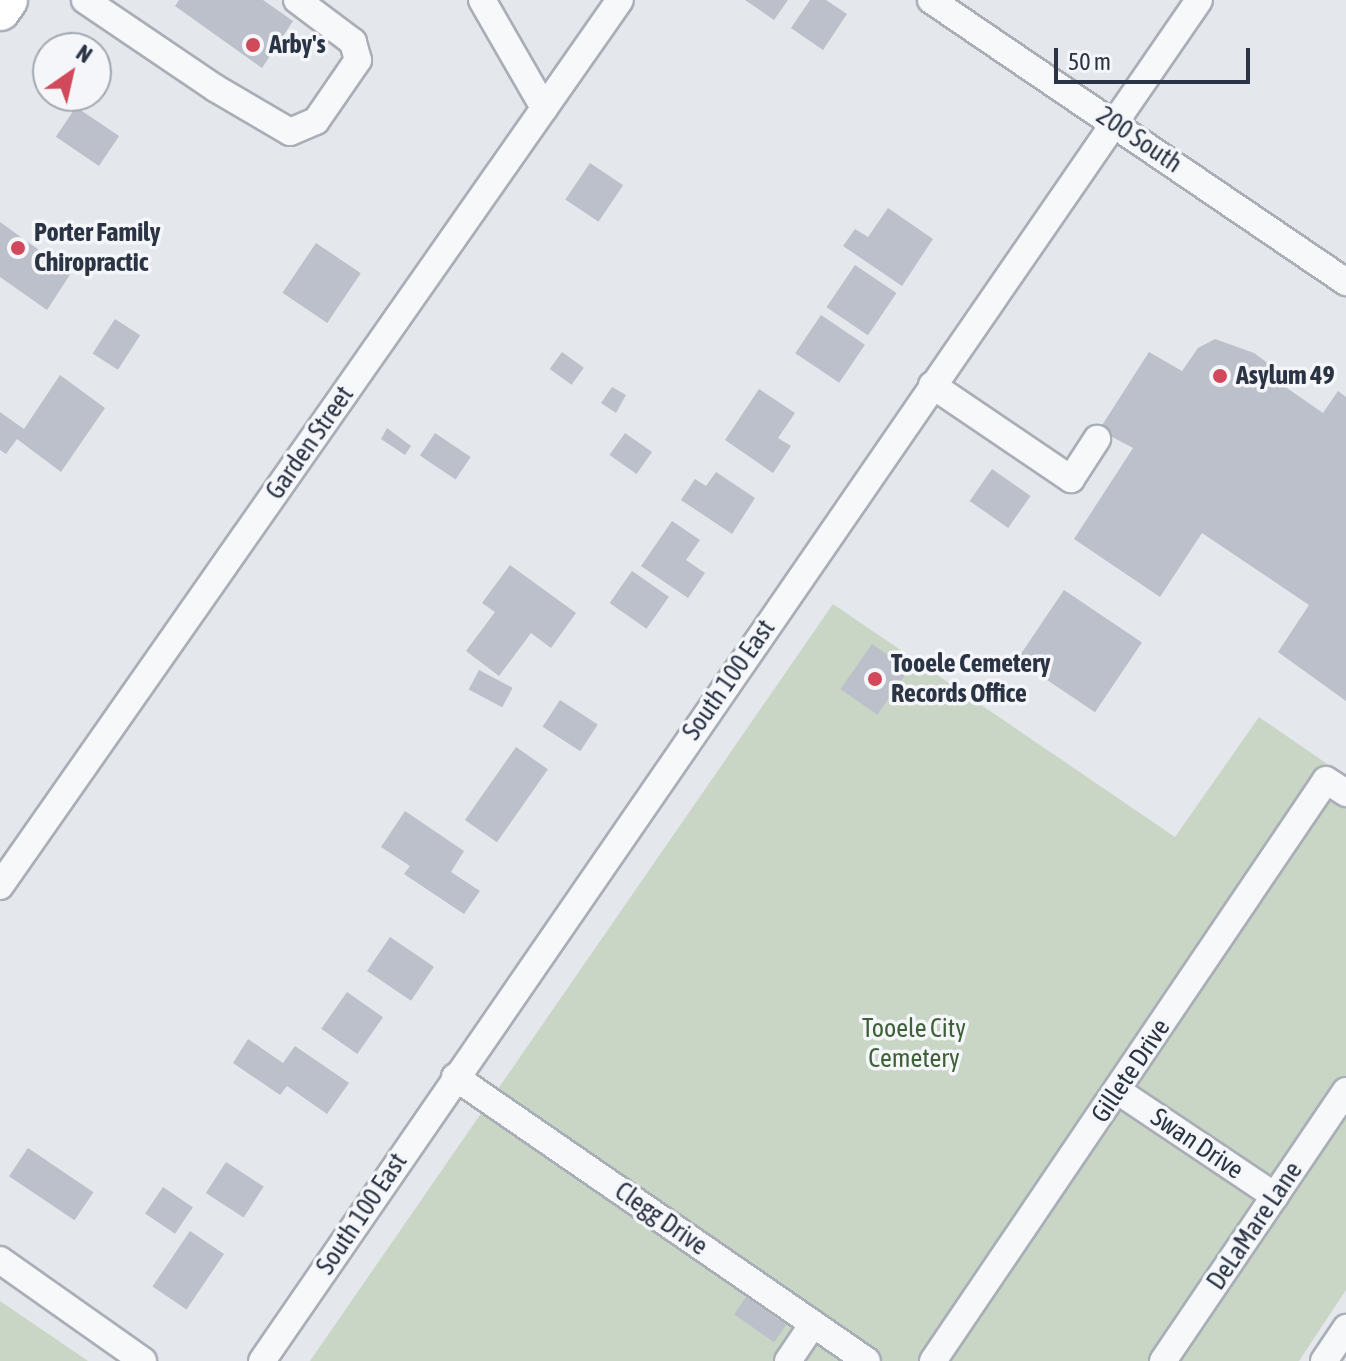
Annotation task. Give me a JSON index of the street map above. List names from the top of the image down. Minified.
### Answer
{"streets":{"street":["200 South","Garden Street","South 100 East","Gillete Drive","Swan Drive","Clegg Drive","DeLaMare Lane"]},"crossings":[["200 South","South 100 East"],["South 100 East","Clegg Drive"],["Gillete Drive","Swan Drive"],["Swan Drive","DeLaMare Lane"]],"parks":["Tooele City Cemetery"],"places":["Arby's","Porter Family Chiropractic","Asylum 49","Tooele Cemetery Records Office"],"scale_bar":"50 m","north":"top right"}
